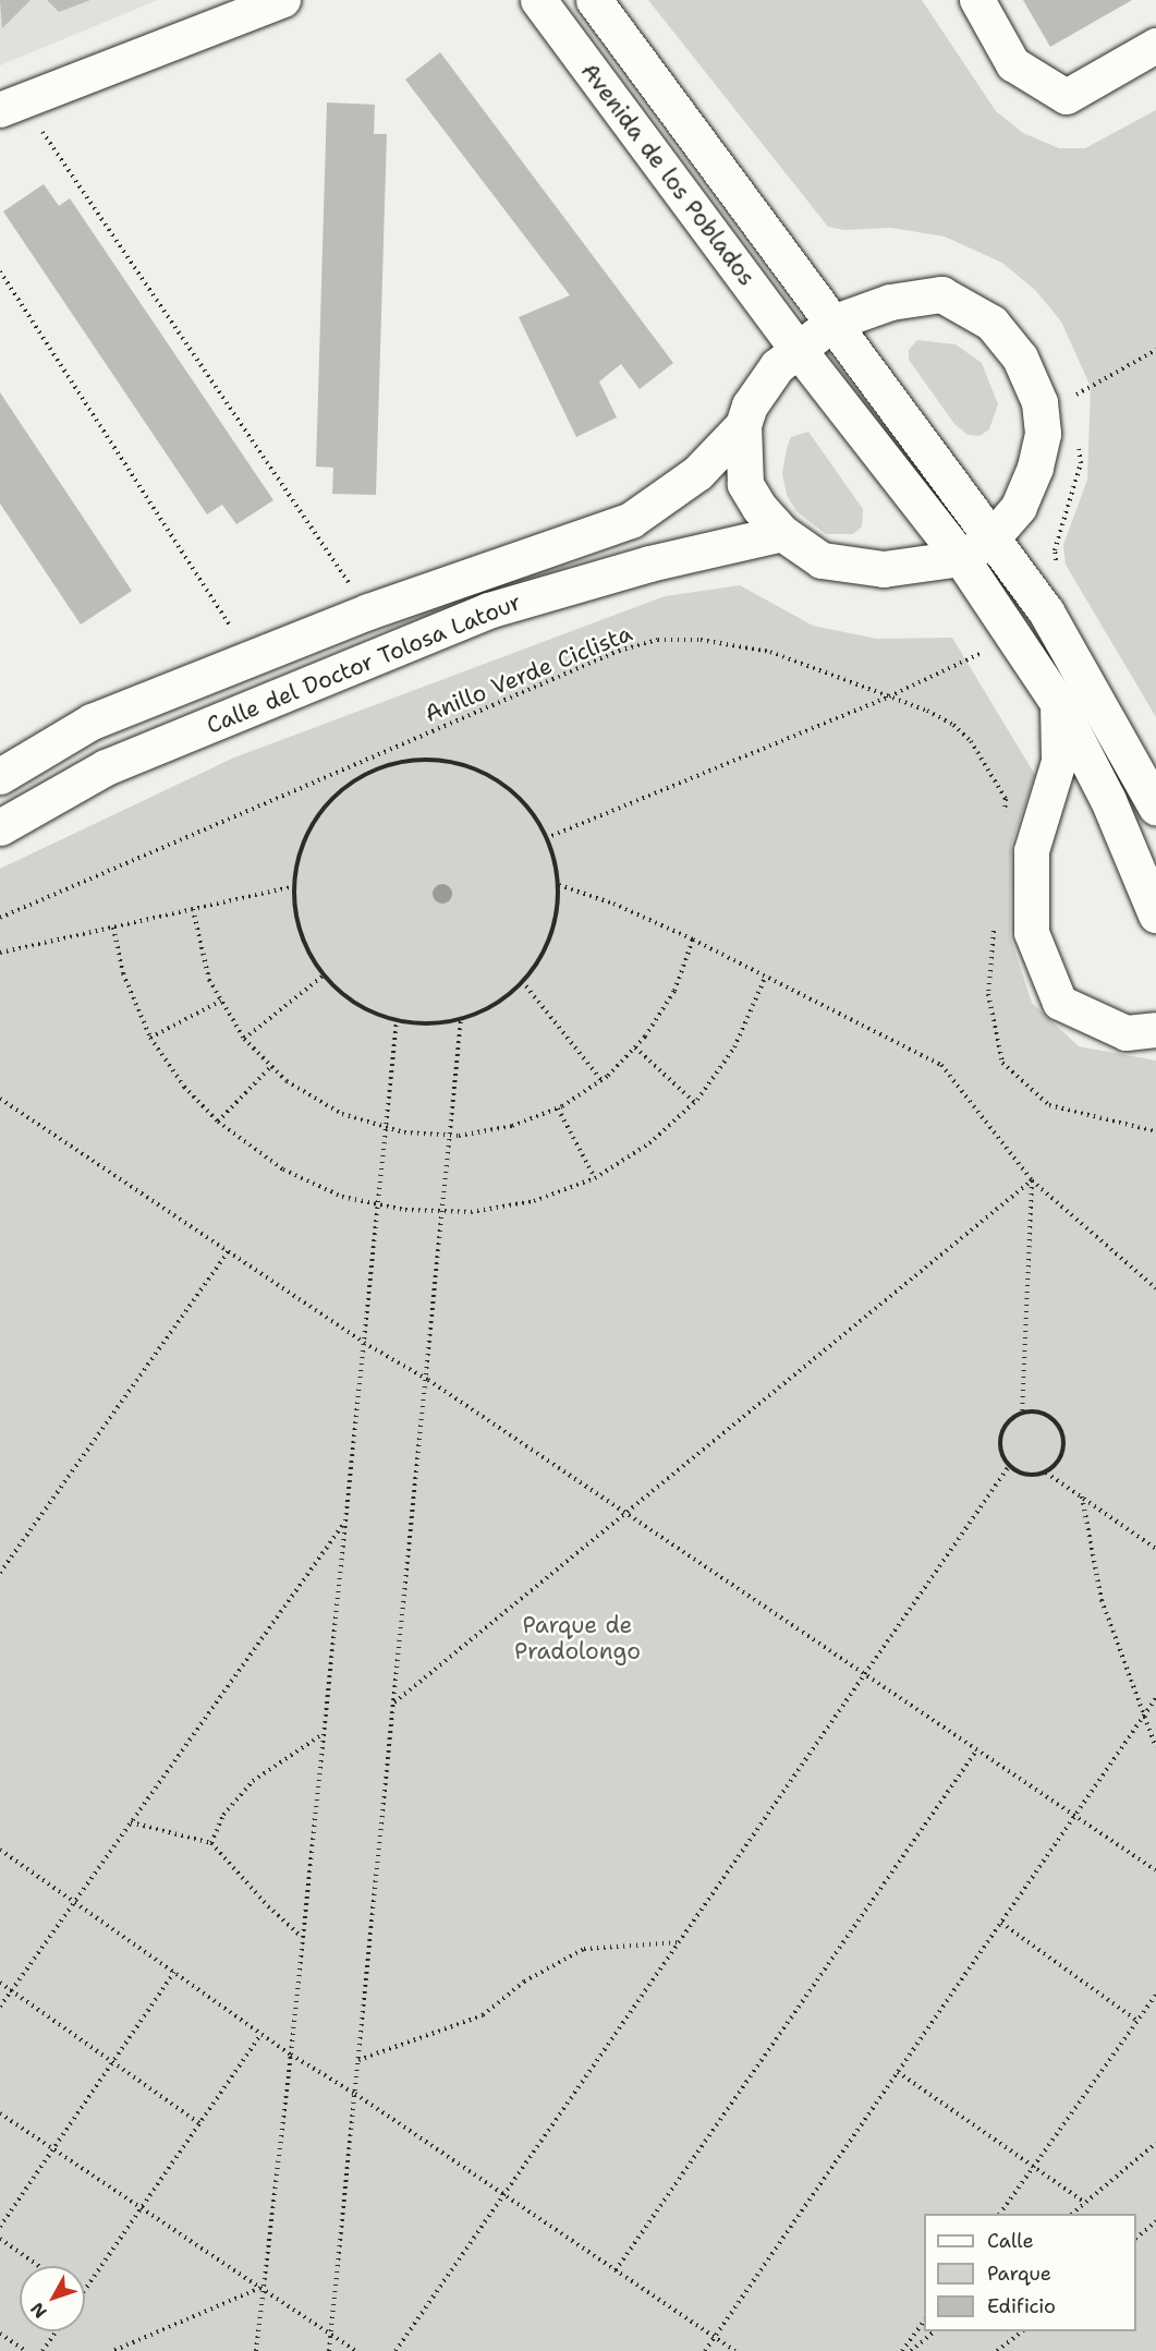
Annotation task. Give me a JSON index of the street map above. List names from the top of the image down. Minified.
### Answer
{"streets":{"street":["Avenida de los Poblados","Calle del Doctor Tolosa Latour"],"path":["Anillo Verde Ciclista"]},"parks":["Parque de Pradolongo"],"legend":["Calle","Parque","Edificio"],"north":"bottom left"}
